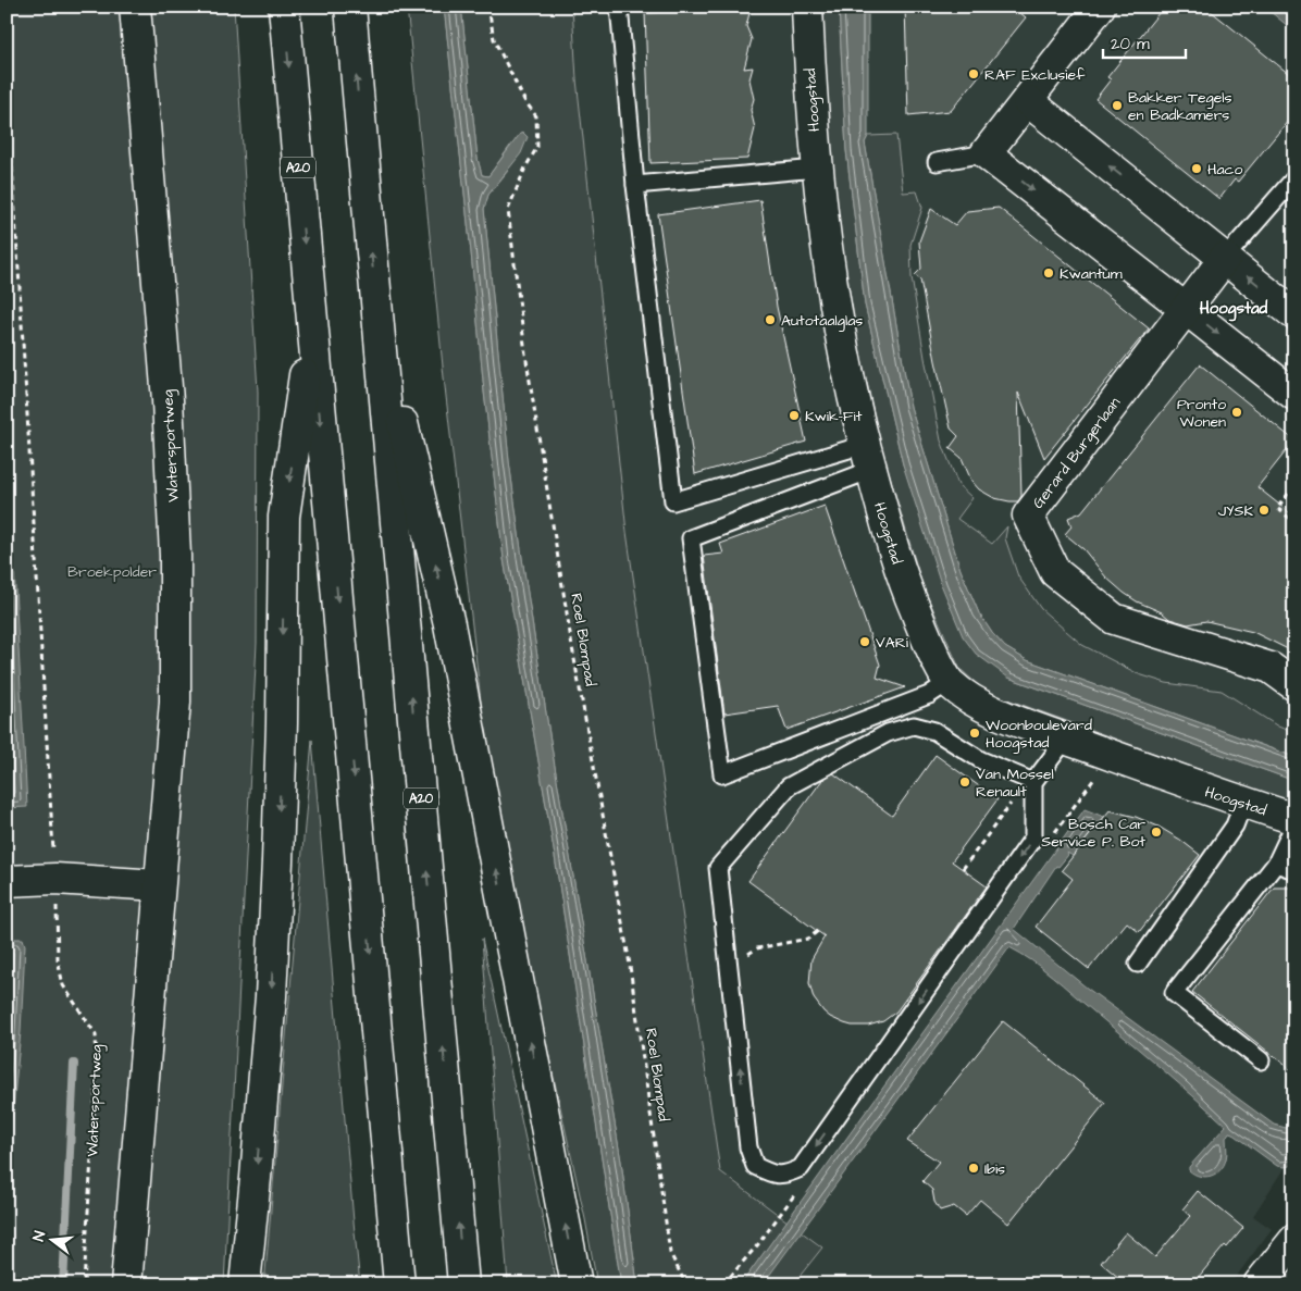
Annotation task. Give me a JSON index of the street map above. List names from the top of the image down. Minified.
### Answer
{"streets":{"main road":["Hoogstad","A20","Watersportweg","Gerard Burgerlaan"],"path":["Roel Blompad"]},"districts":["Hoogstad"],"parks":["Broekpolder"],"places":["RAF Exclusief","Bakker Tegels en Badkamers","Haco","Kwantum","Autotaalglas","Pronto Wonen","Kwik-Fit","JYSK","VARi","Woonboulevard Hoogstad","Van Mossel Renault","Bosch Car Service P. Bot","Ibis"],"scale_bar":"20 m","north":"left"}
